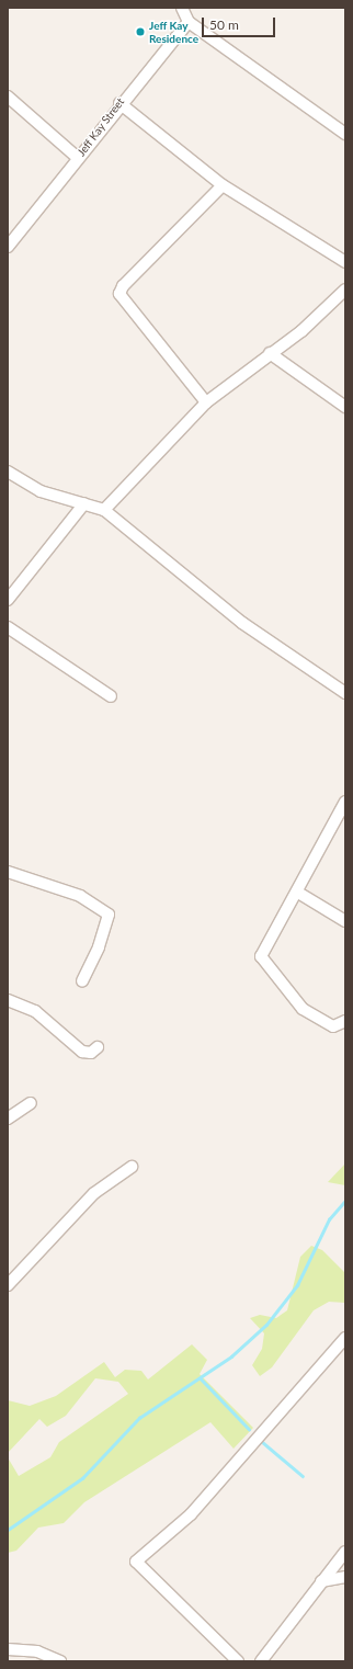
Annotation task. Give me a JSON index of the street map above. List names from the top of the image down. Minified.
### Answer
{"streets":{"street":["Jeff Kay Street"]},"places":["Jeff Kay Residence"],"scale_bar":"50 m"}
